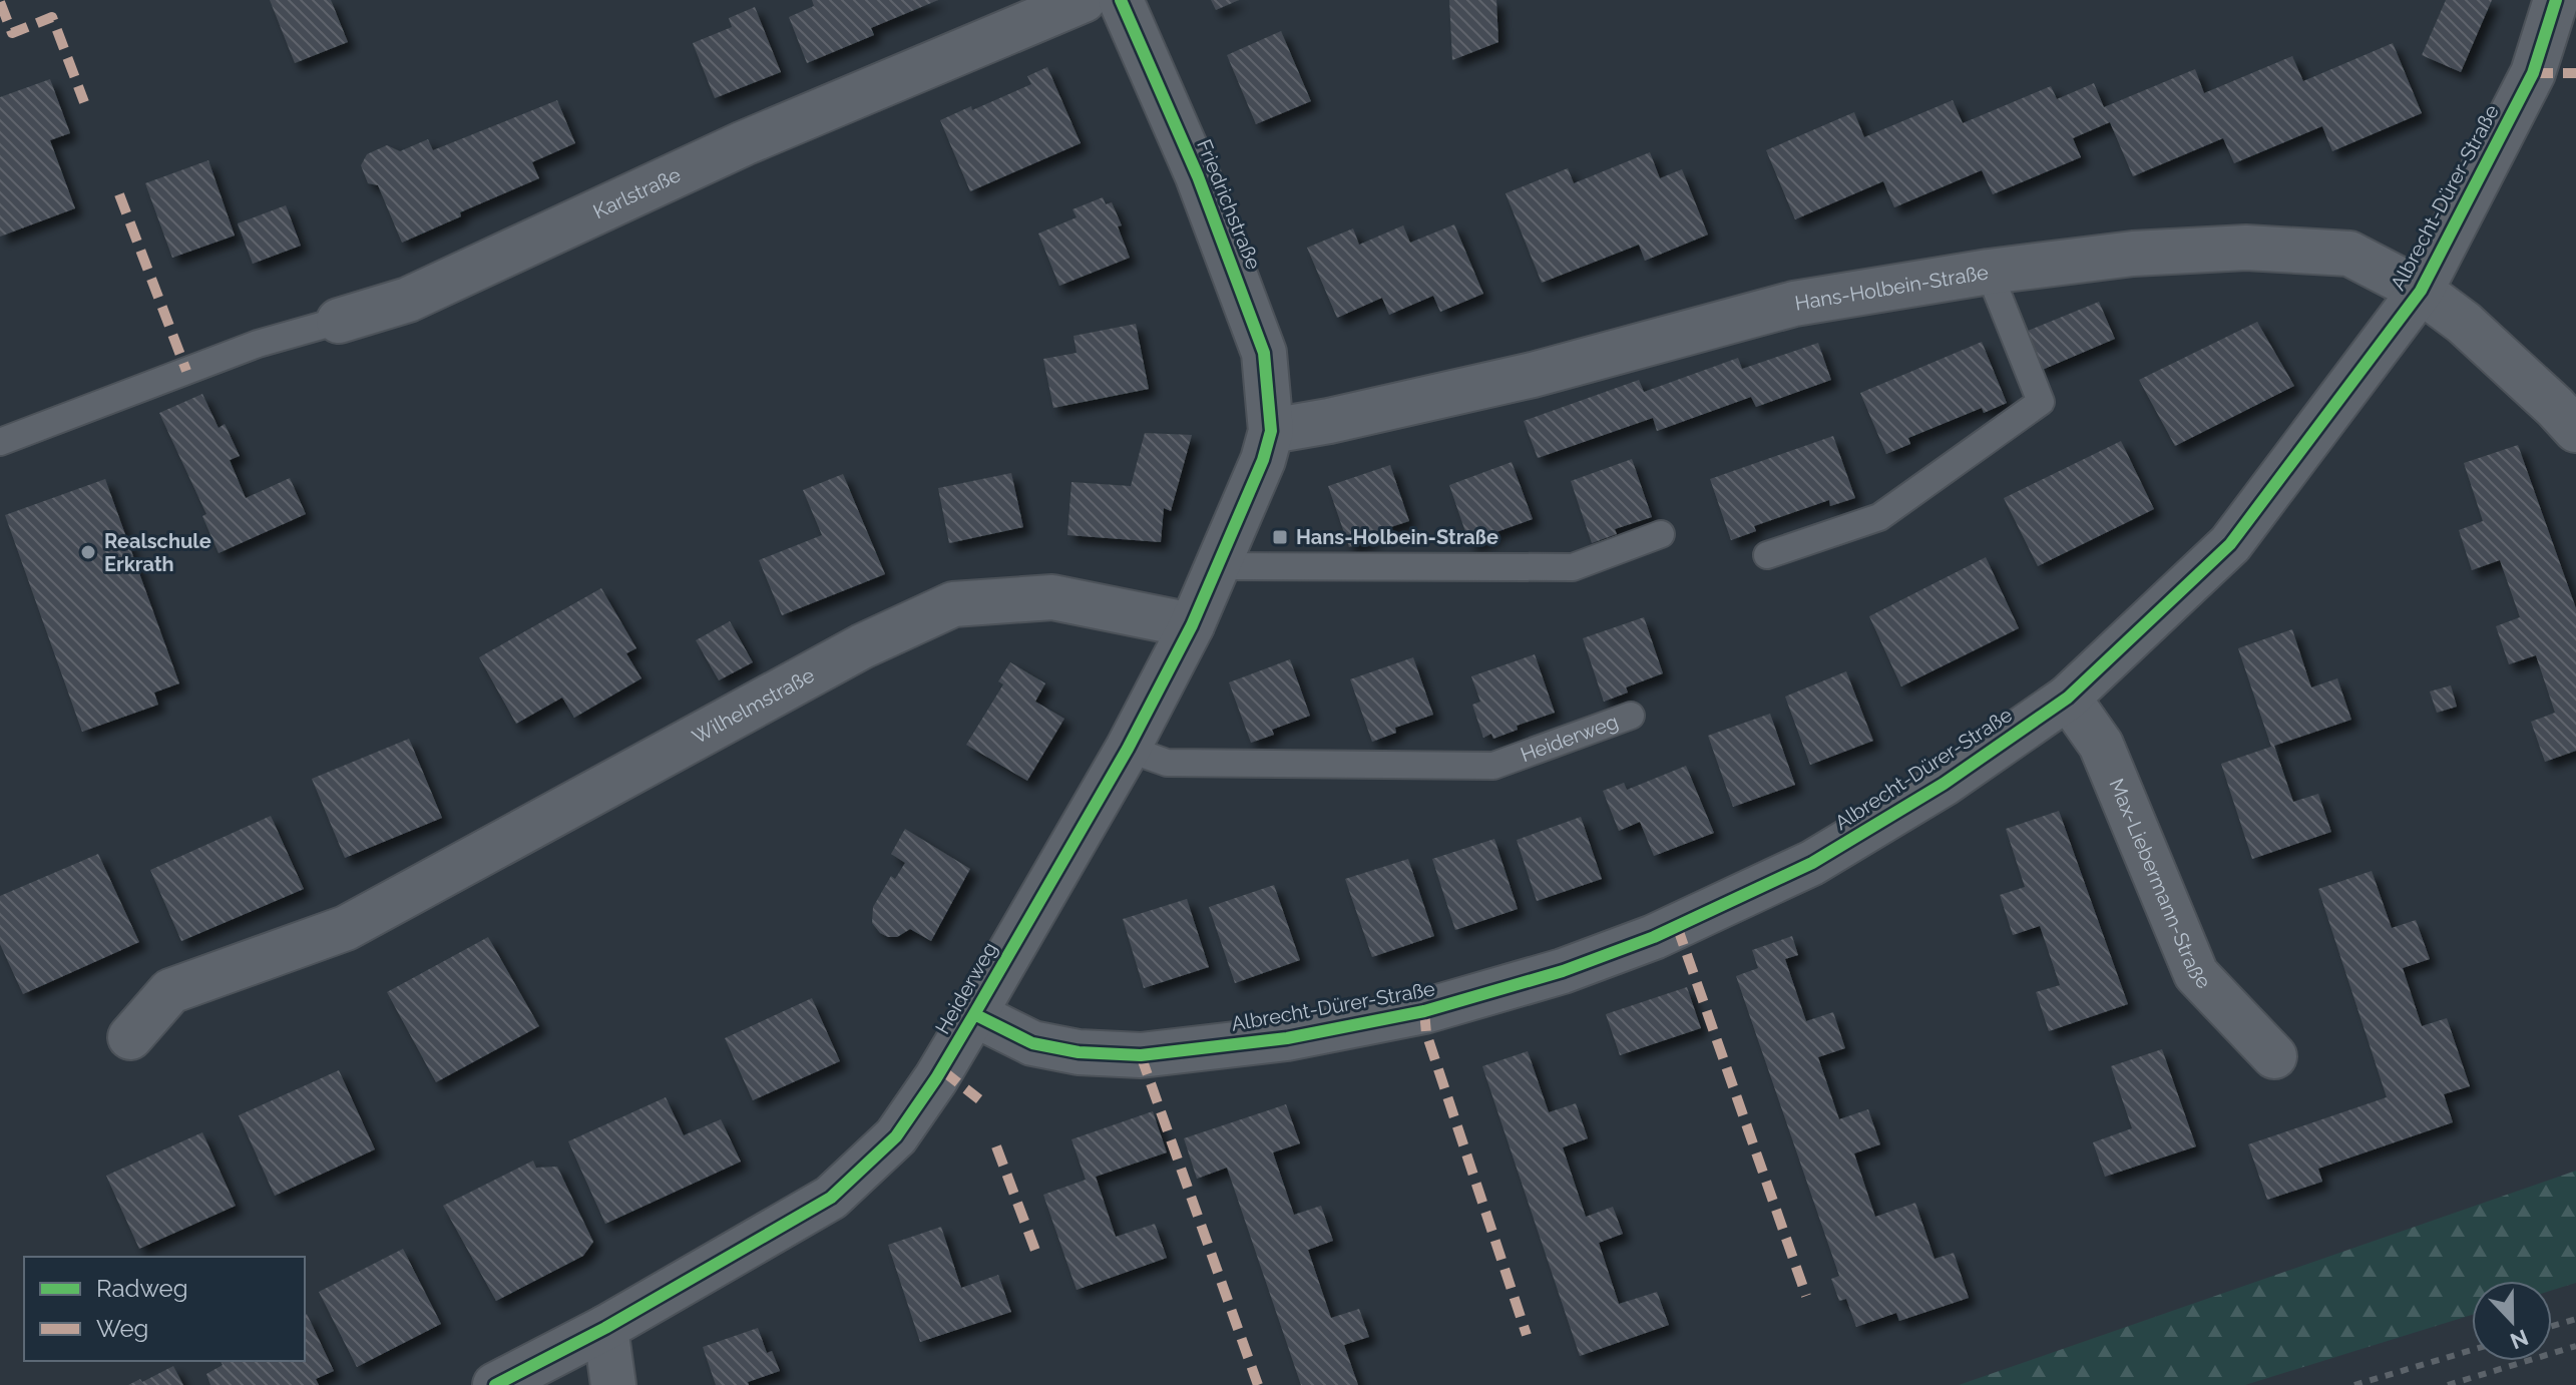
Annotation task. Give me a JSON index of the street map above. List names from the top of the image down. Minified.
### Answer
{"streets":{"street":["Karlstraße","Albrecht-Dürer-Straße","Friedrichstraße","Hans-Holbein-Straße","Wilhelmstraße","Heiderweg","Max-Liebermann-Straße"]},"crossings":[["Albrecht-Dürer-Straße","Hans-Holbein-Straße"],["Albrecht-Dürer-Straße","Heiderweg"],["Albrecht-Dürer-Straße","Max-Liebermann-Straße"],["Friedrichstraße","Hans-Holbein-Straße"],["Friedrichstraße","Heiderweg"],["Hans-Holbein-Straße","Heiderweg"],["Wilhelmstraße","Heiderweg"]],"places":{"transit":["Hans-Holbein-Straße"],"other":["Realschule Erkrath"]},"legend":["Radweg","Weg"],"north":"bottom"}
